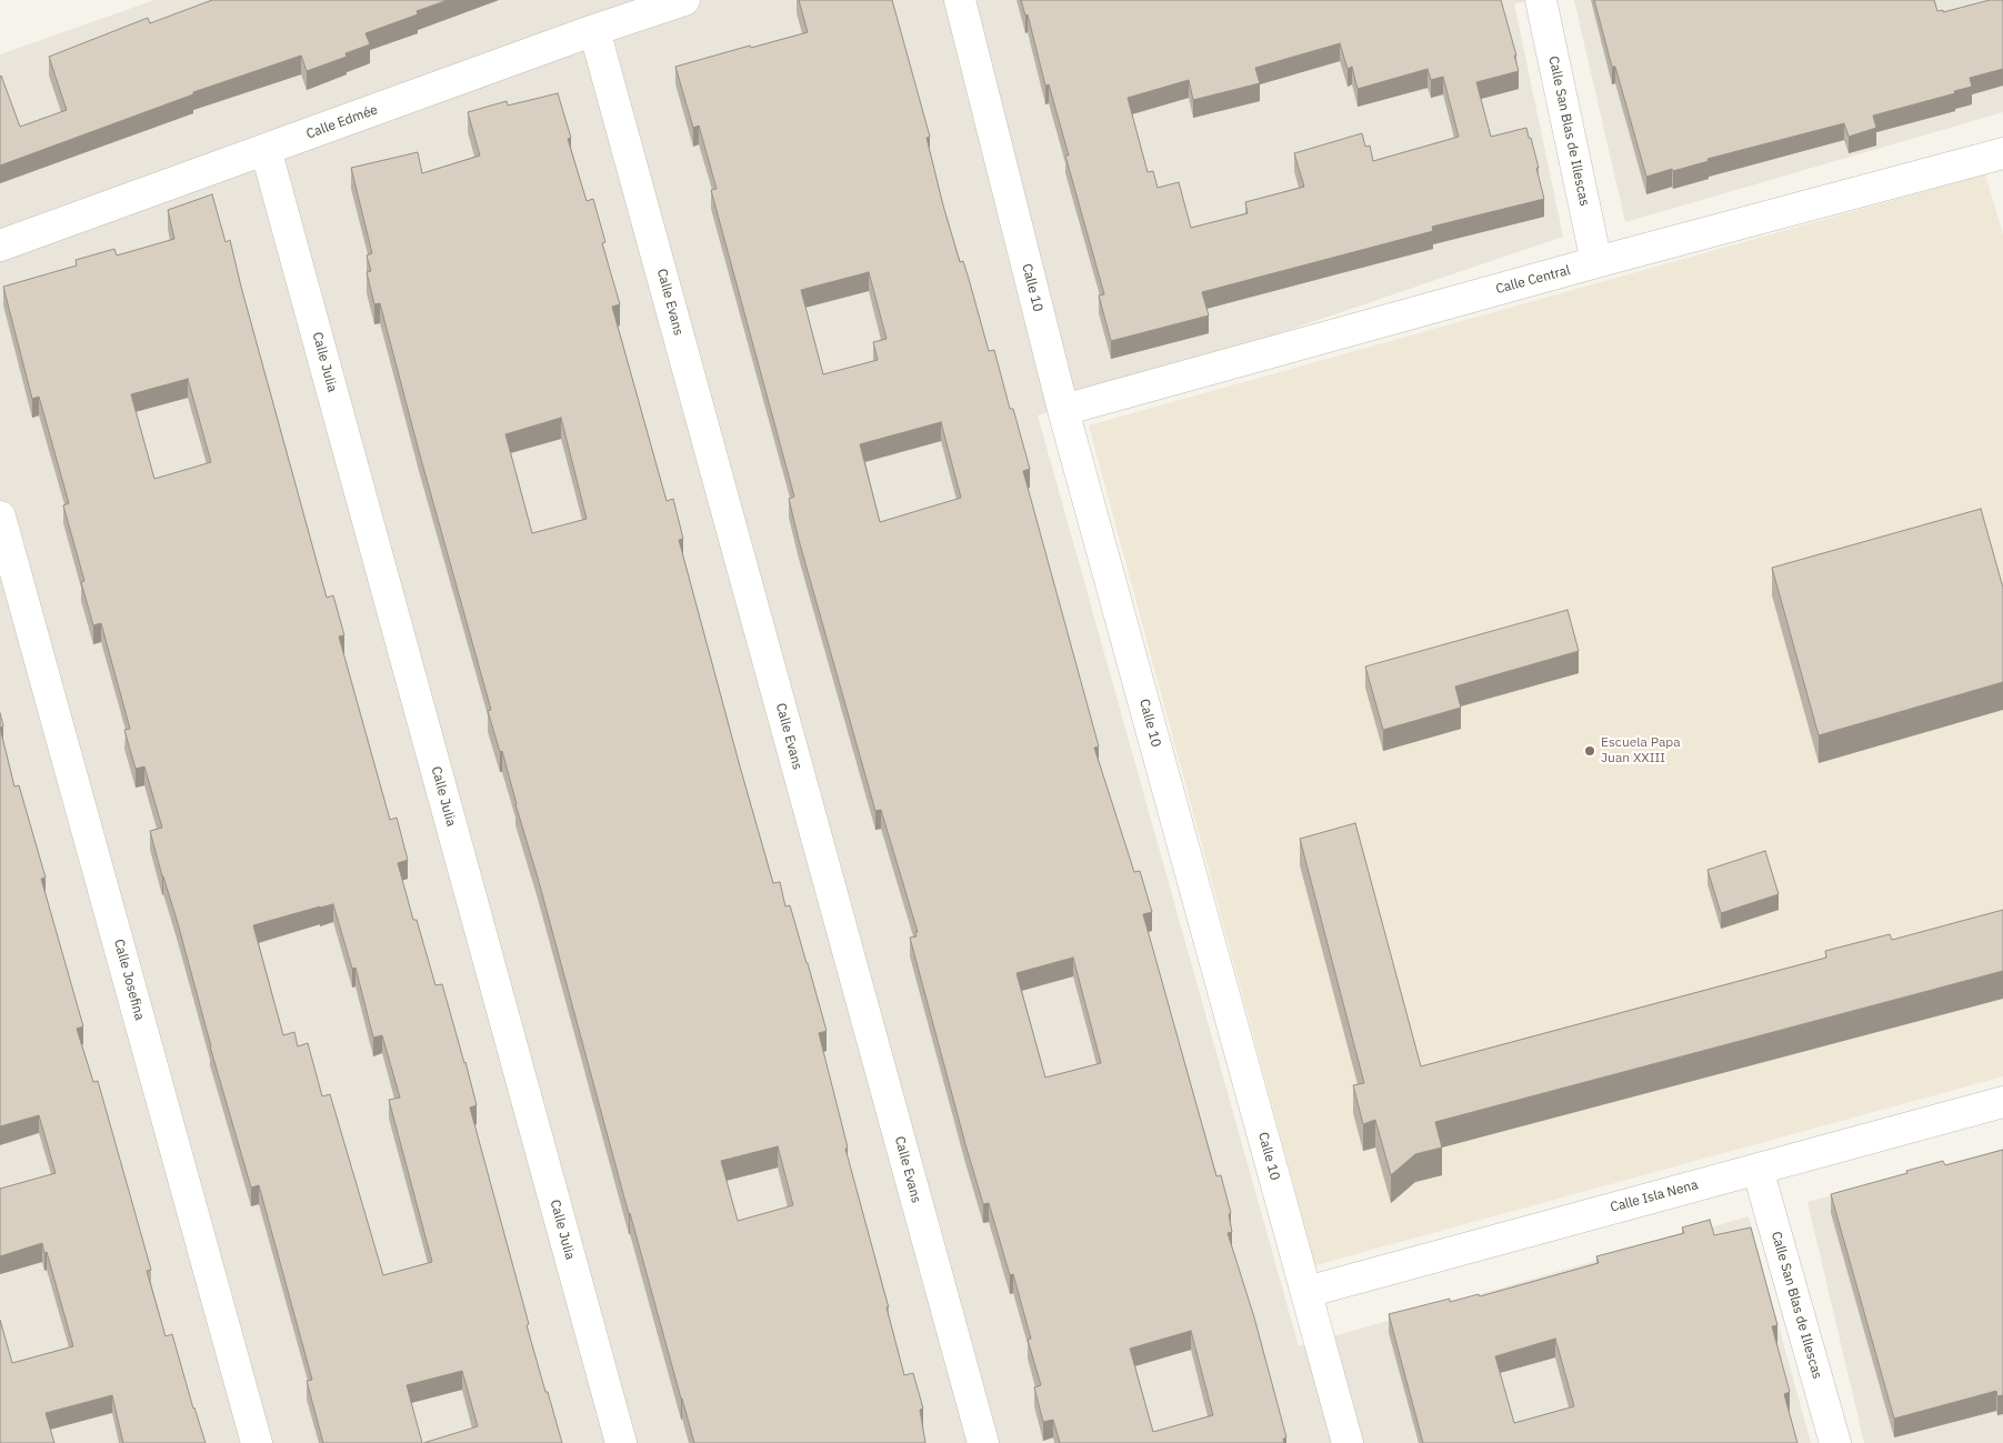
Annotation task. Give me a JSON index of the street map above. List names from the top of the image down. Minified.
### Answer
{"streets":{"street":["Calle Edmée","Calle San Blas de Illescas","Calle Central","Calle 10","Calle Evans","Calle Julia","Calle Josefina","Calle Isla Nena"]},"crossings":[["Calle Edmée","Calle Evans"],["Calle Edmée","Calle Julia"],["Calle San Blas de Illescas","Calle Central"],["Calle San Blas de Illescas","Calle Isla Nena"],["Calle Central","Calle 10"],["Calle 10","Calle Isla Nena"]],"places":["Escuela Papa Juan XXIII"]}
